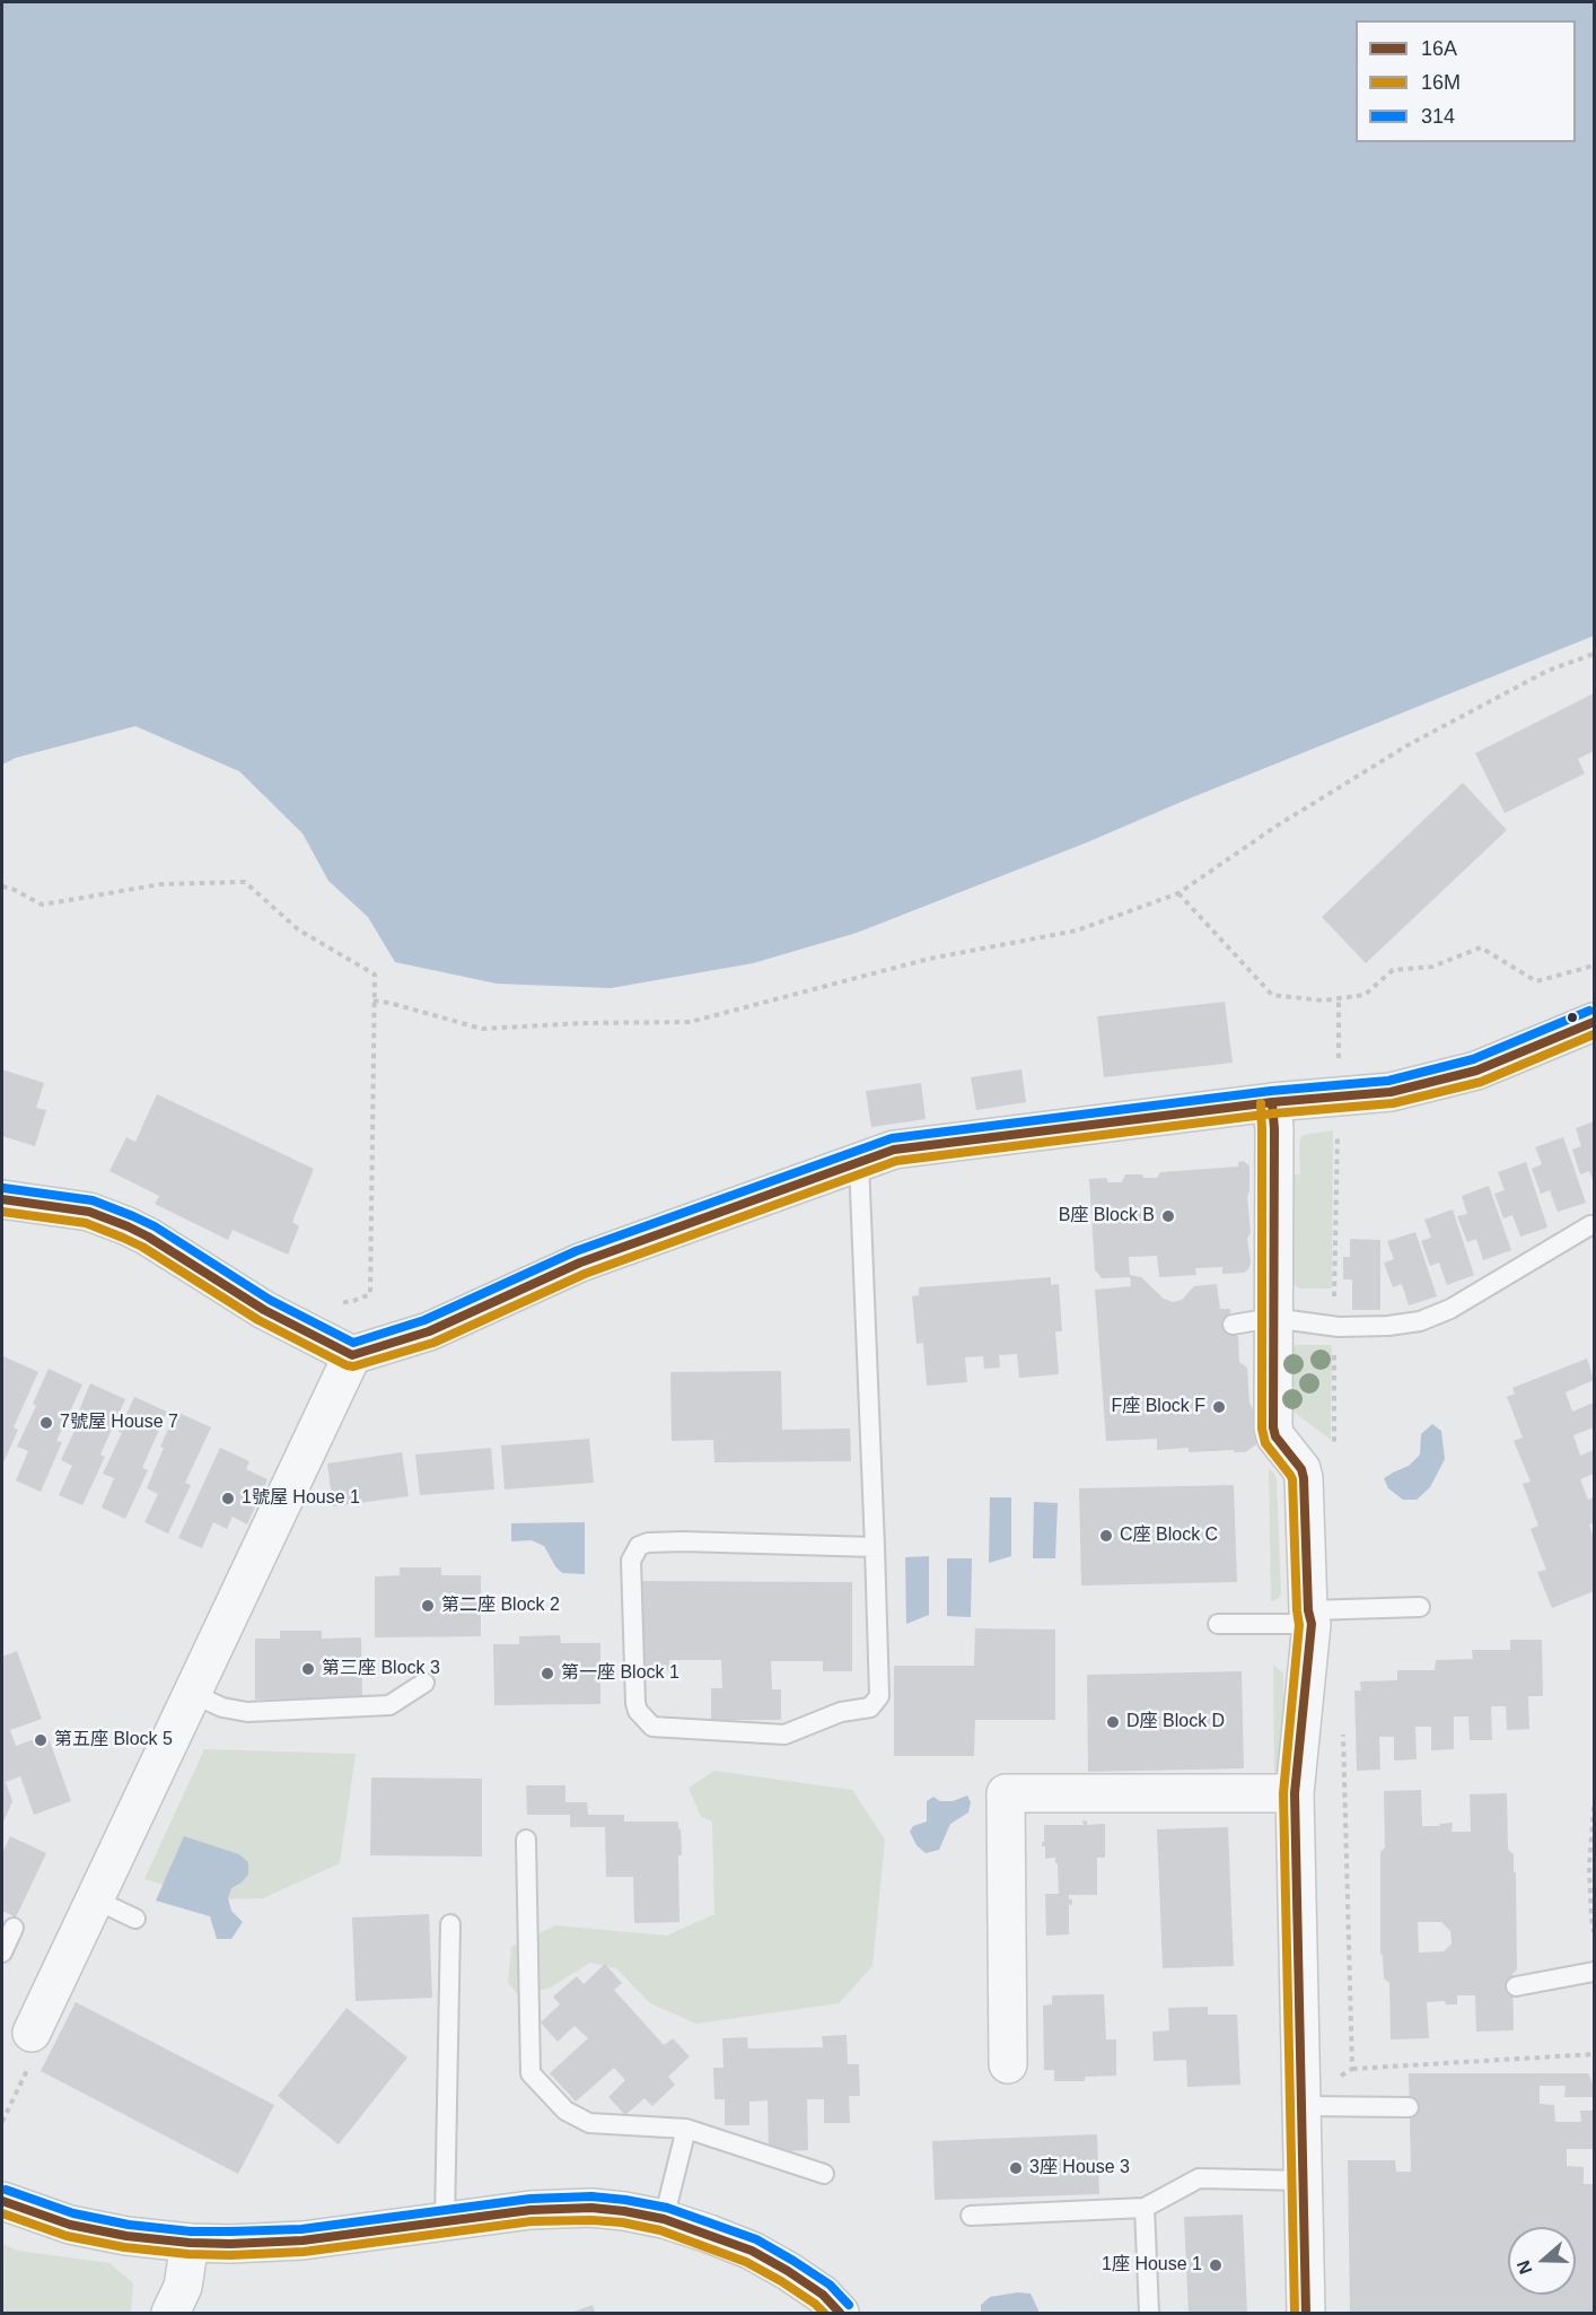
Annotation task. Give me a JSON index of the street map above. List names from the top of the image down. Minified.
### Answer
{"places":["B座 Block B","F座 Block F","7號屋 House 7","1號屋 House 1","C座 Block C","第二座 Block 2","第三座 Block 3","第一座 Block 1","D座 Block D","第五座 Block 5","3座 House 3","1座 House 1"],"lines":["transit line 314","transit line 16A","transit line 16M"],"legend":["16A","16M","314"],"north":"left"}
